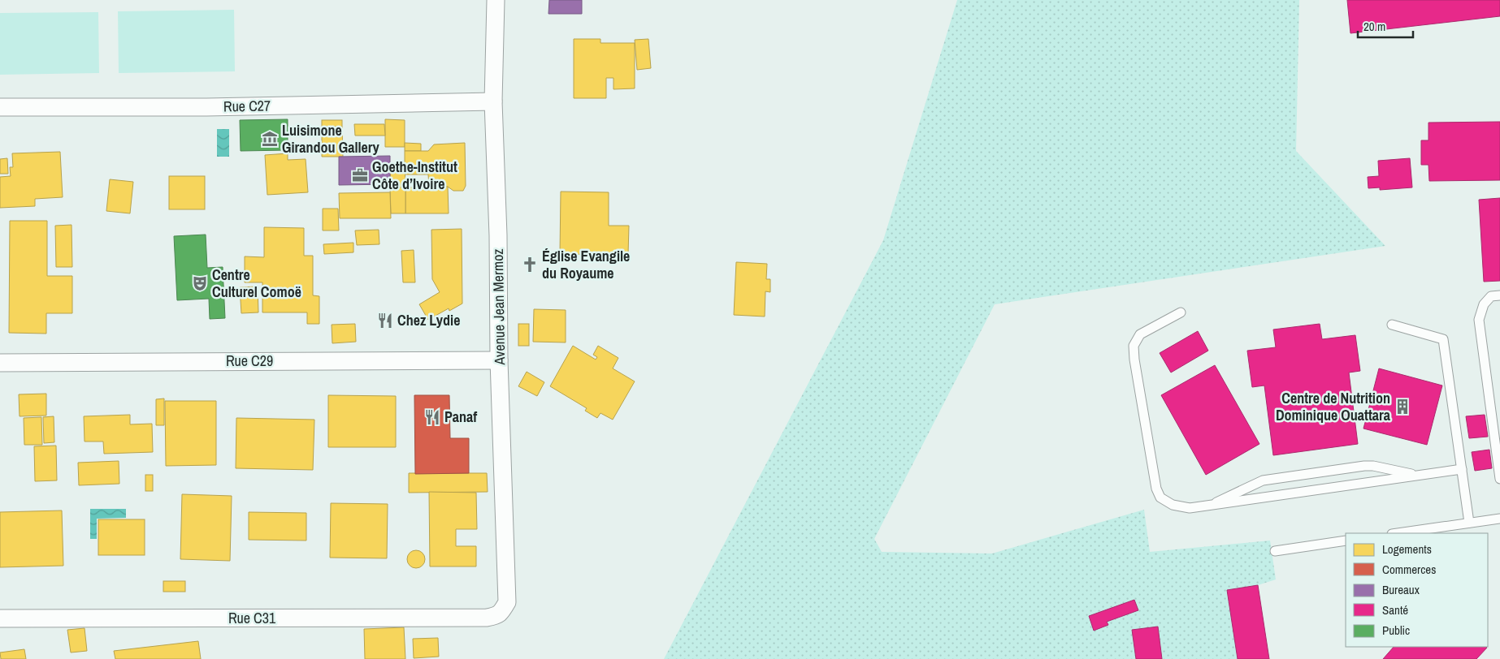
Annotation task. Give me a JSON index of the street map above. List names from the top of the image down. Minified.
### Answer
{"streets":{"street":["Rue C27","Avenue Jean Mermoz","Rue C29","Rue C31"]},"crossings":[["Rue C27","Avenue Jean Mermoz"],["Avenue Jean Mermoz","Rue C29"],["Avenue Jean Mermoz","Rue C31"]],"places":{"museum":["Luisimone Girandou Gallery"],"office":["Goethe-Institut Côte d’Ivoire"],"church":["Église Evangile du Royaume"],"theatre":["Centre Culturel Comoë"],"restaurant":["Chez Lydie","Panaf"],"building":["Centre de Nutrition Dominique Ouattara"]},"legend":["Logements","Commerces","Bureaux","Santé","Public"],"scale_bar":"20 m"}
